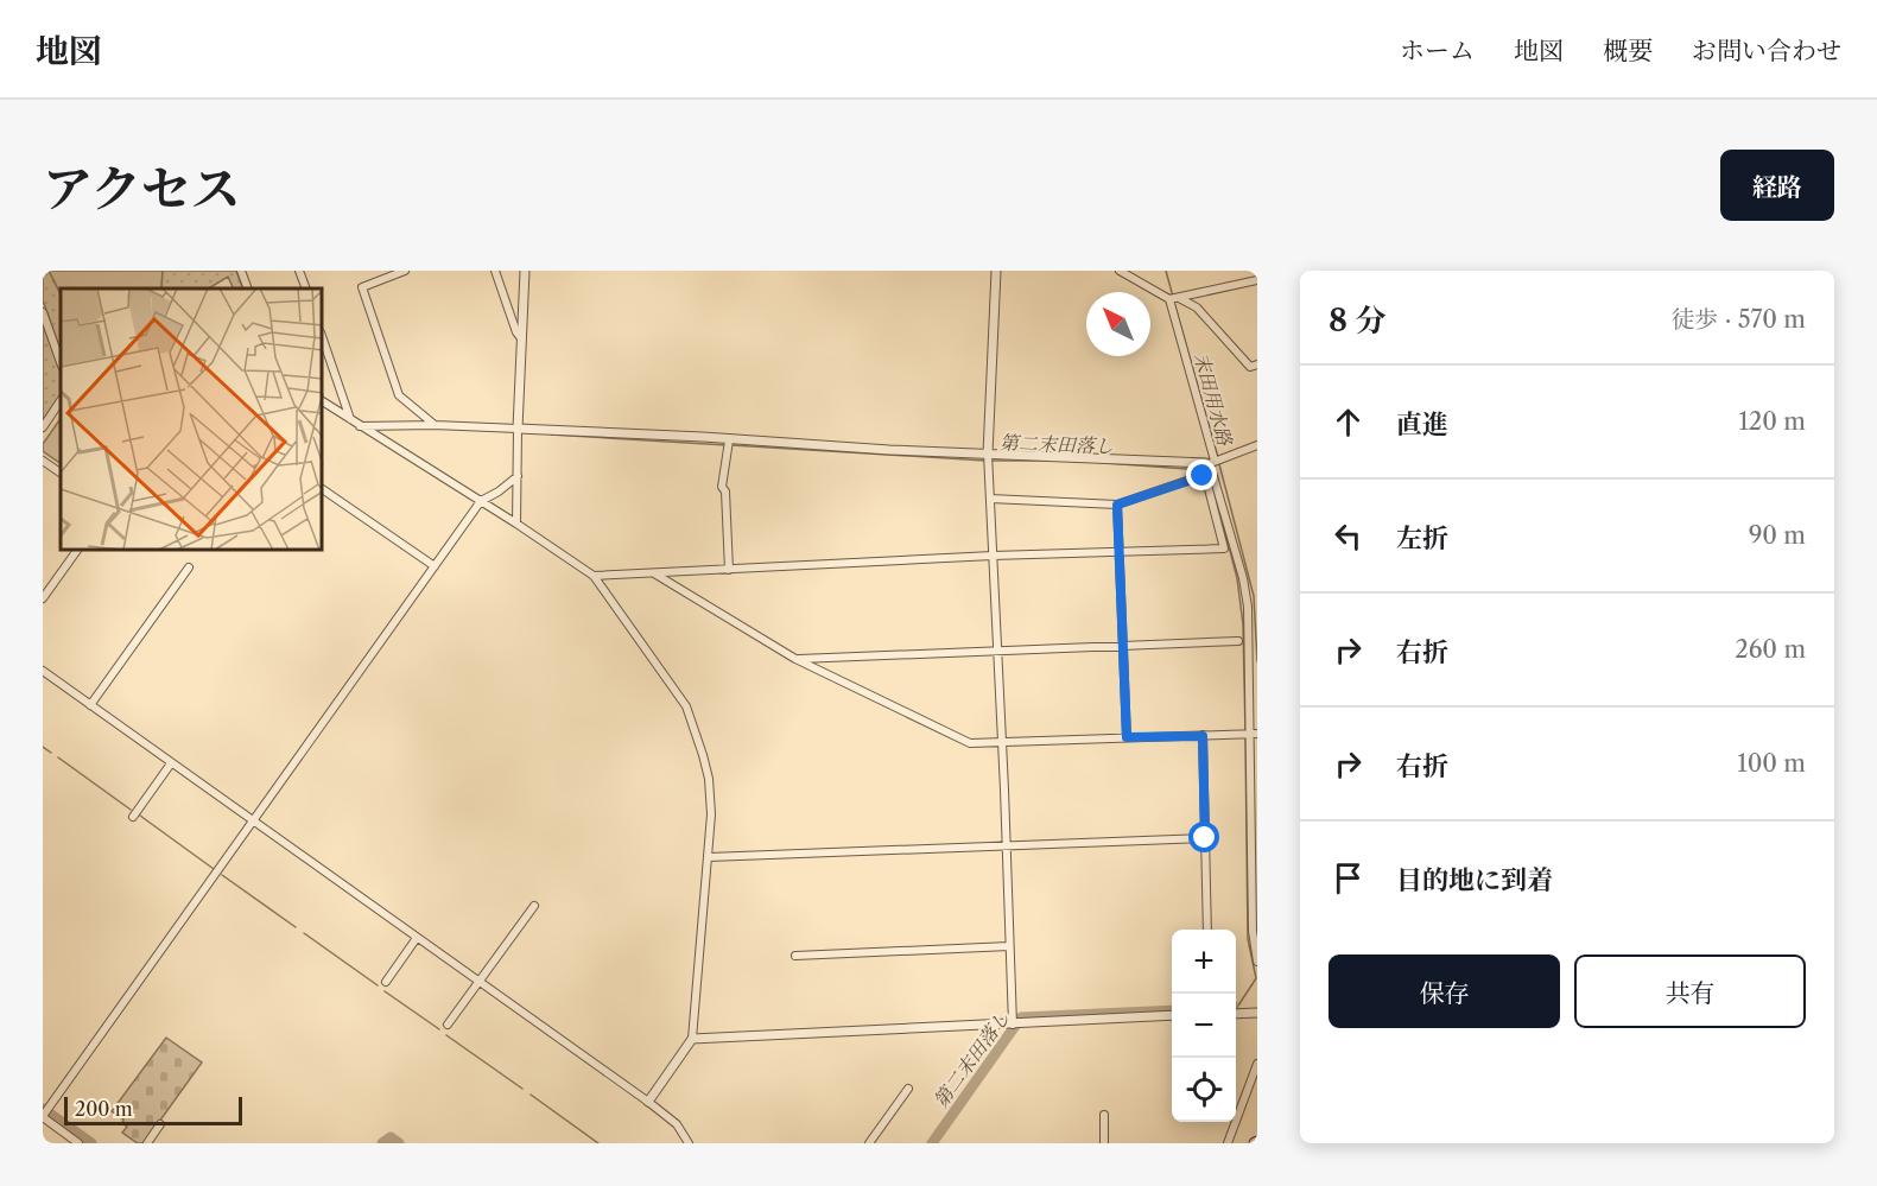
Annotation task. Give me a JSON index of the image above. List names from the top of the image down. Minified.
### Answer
{"water":["末田用水路","第二末田落し"],"scale_bar":"200 m","north":"top left","page":{"header":"地図","nav":["ホーム","地図","概要","お問い合わせ"],"title":"アクセス","buttons":["経路",["保存","共有"]],"heading":["8 分","徒歩 · 570 m"],"list":[["直進","120 m"],["左折","90 m"],["右折","260 m"],["右折","100 m"],"目的地に到着"],"map_buttons":["+","−"],"scale":"200 m"}}
